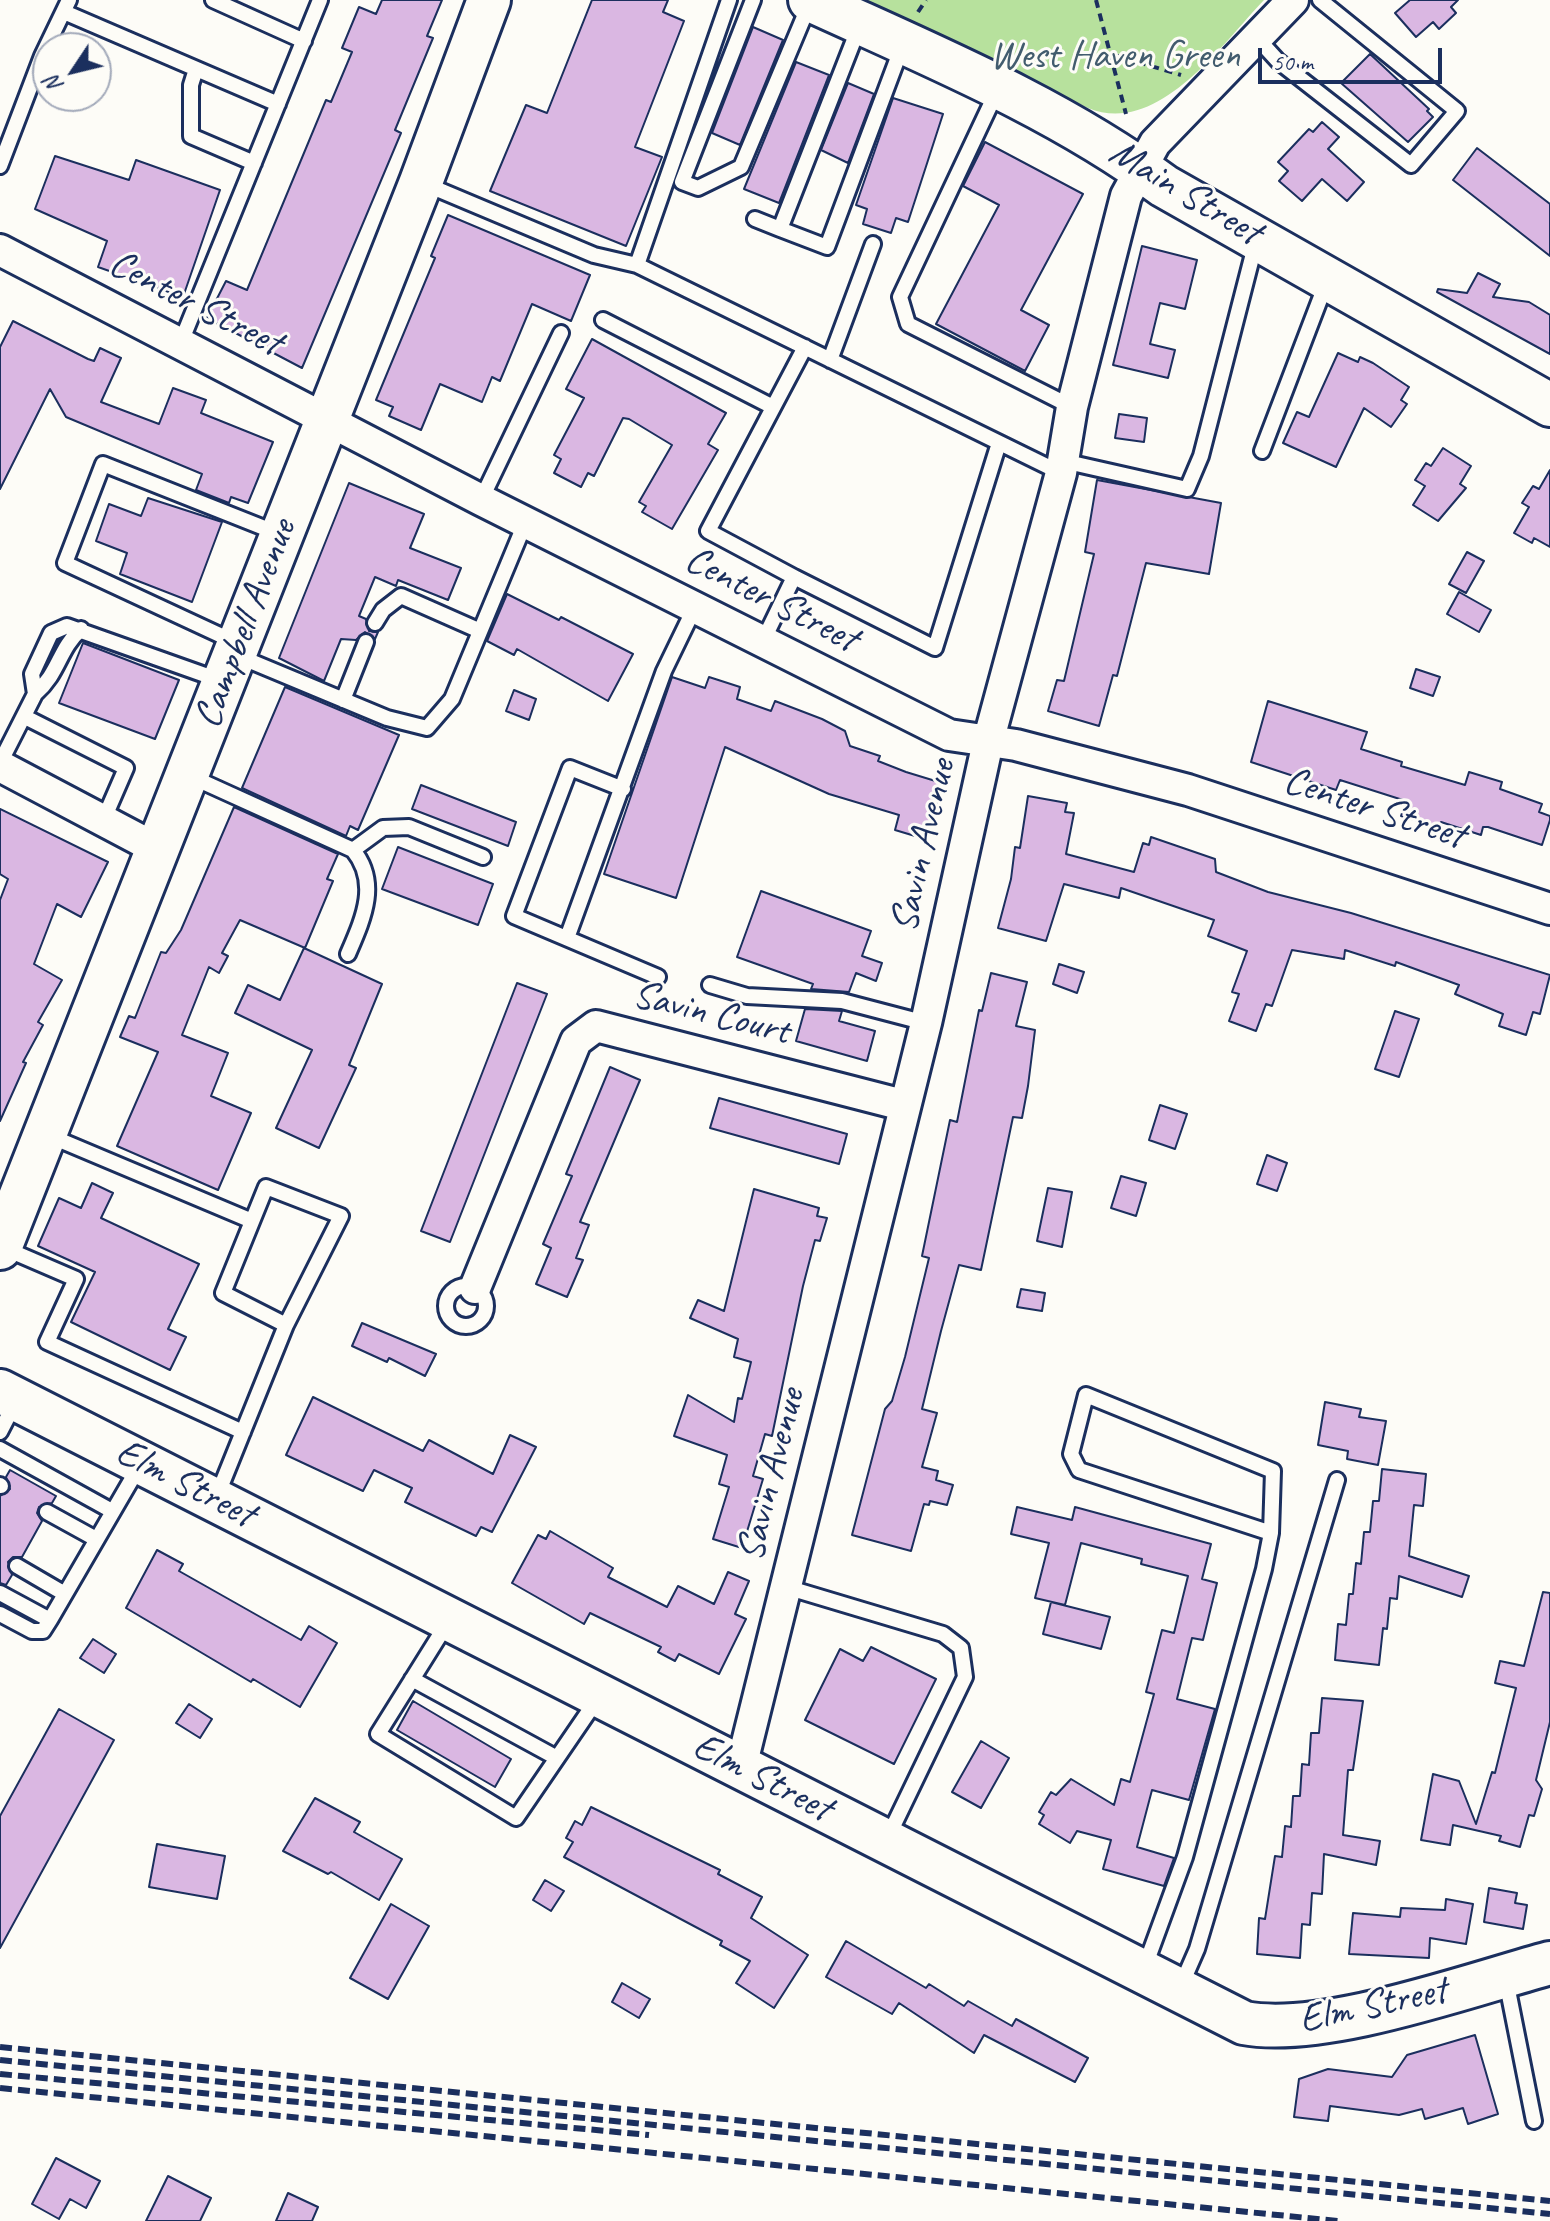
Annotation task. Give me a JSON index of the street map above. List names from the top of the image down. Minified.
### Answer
{"streets":{"main road":["Main Street","Campbell Avenue","Elm Street"],"street":["Center Street","Savin Avenue","Savin Court"]},"crossings":[["Main Street","Savin Avenue"],["Center Street","Campbell Avenue"],["Center Street","Savin Avenue"],["Savin Avenue","Savin Court"],["Savin Avenue","Elm Street"]],"parks":["West Haven Green"],"scale_bar":"50 m","north":"bottom left"}
